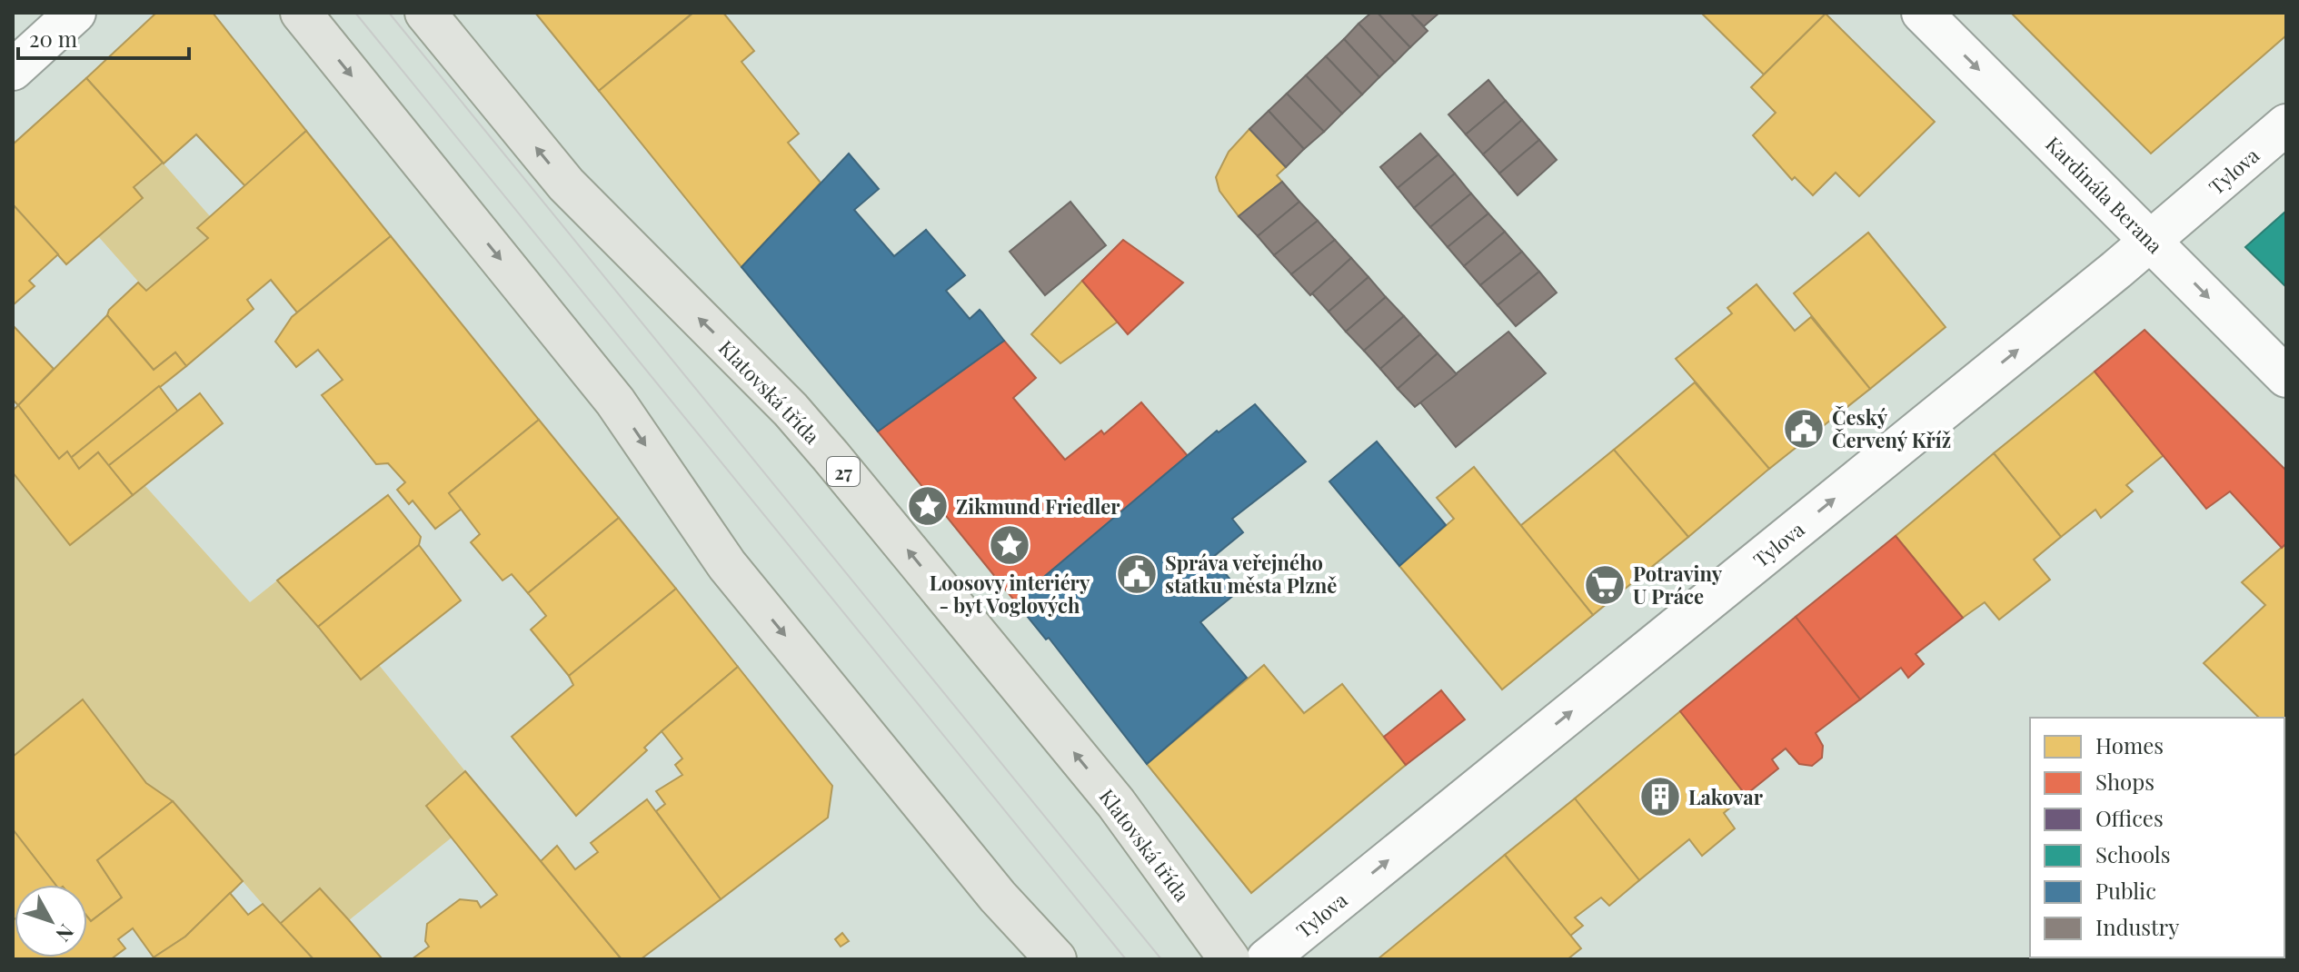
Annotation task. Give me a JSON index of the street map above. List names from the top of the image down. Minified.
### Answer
{"streets":{"main road":["Klatovská třída","27"],"street":["Tylova","Kardinála Berana"]},"crossings":[["Tylova","Kardinála Berana"]],"one_way":["Tylova","Kardinála Berana"],"places":{"public building":["Český Červený Kříž","Správa veřejného statku města Plzně"],"place":["Zikmund Friedler","Loosovy interiéry - byt Voglových"],"supermarket":["Potraviny U Práce"],"building":["Lakovar"]},"legend":["Homes","Shops","Offices","Schools","Public","Industry"],"scale_bar":"20 m","north":"bottom right"}
